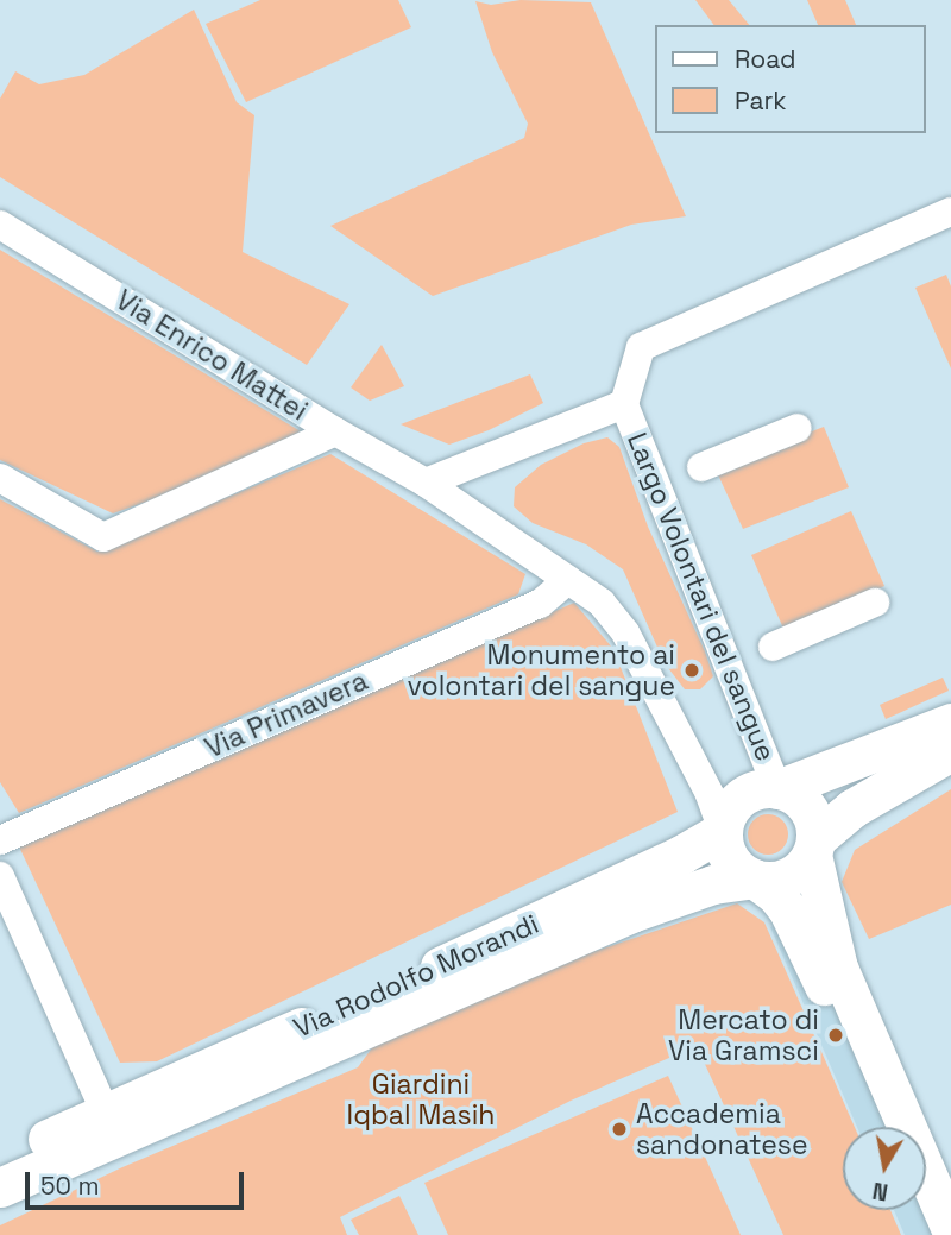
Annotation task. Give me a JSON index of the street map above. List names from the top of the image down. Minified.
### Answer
{"streets":{"street":["Via Enrico Mattei","Largo Volontari del sangue","Via Primavera","Via Rodolfo Morandi"]},"crossings":[["Via Enrico Mattei","Largo Volontari del sangue"],["Largo Volontari del sangue","Via Rodolfo Morandi"]],"parks":["Giardini Iqbal Masih"],"places":["Monumento ai volontari del sangue","Mercato di Via Gramsci","Accademia sandonatese"],"legend":["Road","Park"],"scale_bar":"50 m","north":"bottom"}
